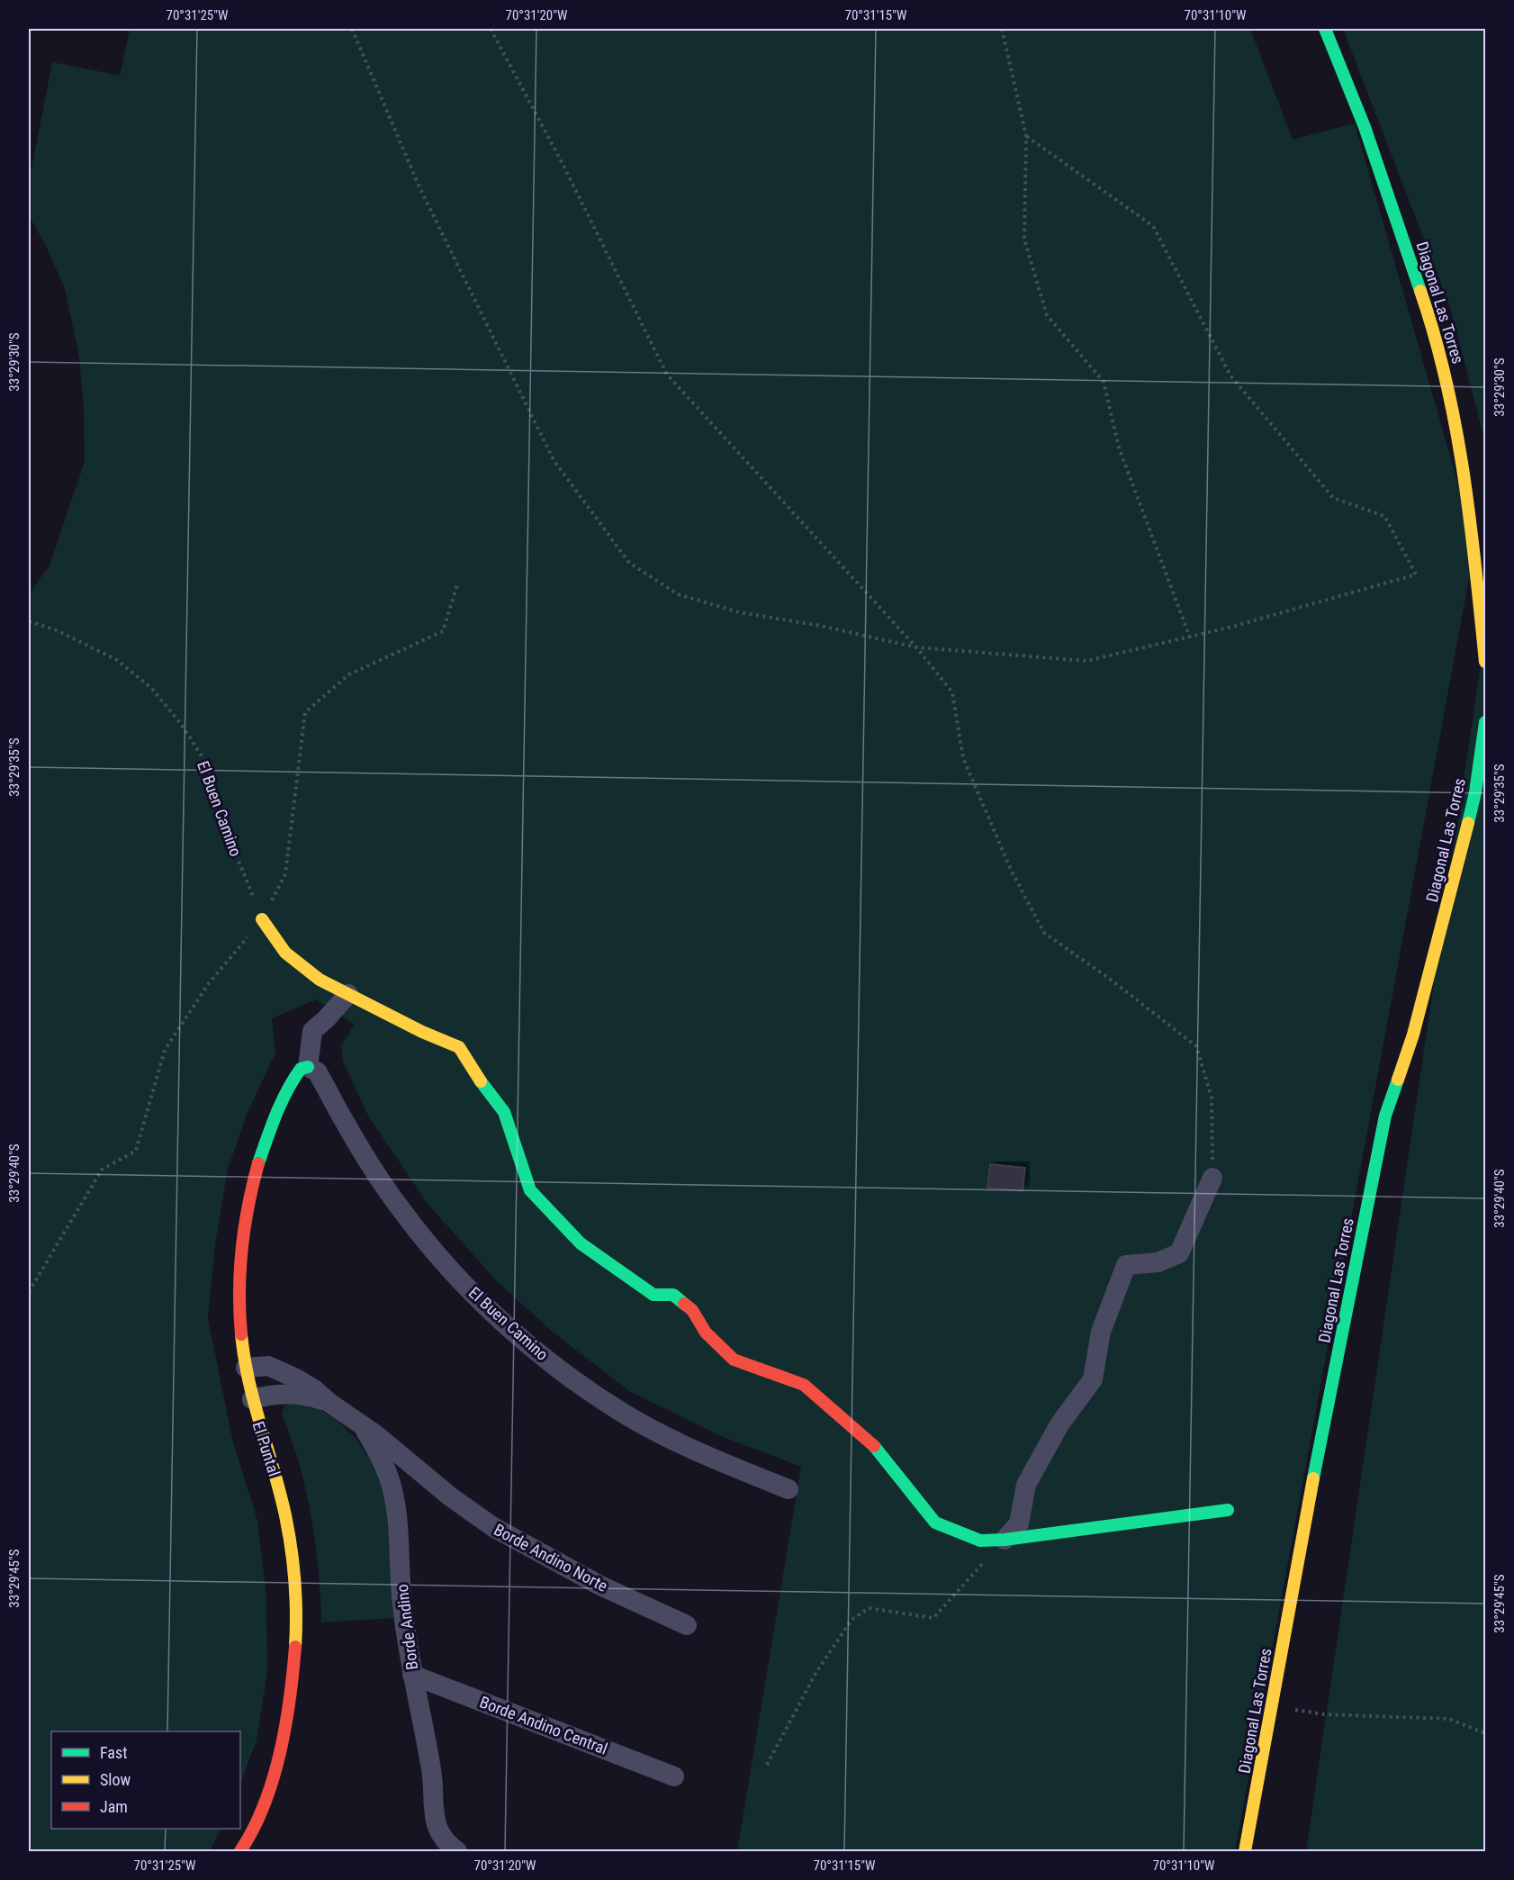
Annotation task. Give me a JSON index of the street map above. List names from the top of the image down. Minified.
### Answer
{"streets":{"street":["Diagonal Las Torres","El Buen Camino","El Puntal","Borde Andino Norte","Borde Andino","Borde Andino Central"]},"crossings":[["El Buen Camino","El Puntal"],["Borde Andino Norte","Borde Andino"],["Borde Andino","Borde Andino Central"]],"legend":["Fast","Slow","Jam"],"coordinates":["70°31'25\"W","70°31'20\"W","70°31'15\"W","70°31'10\"W","33°29'30\"S","33°29'35\"S","33°29'40\"S","33°29'45\"S"]}
